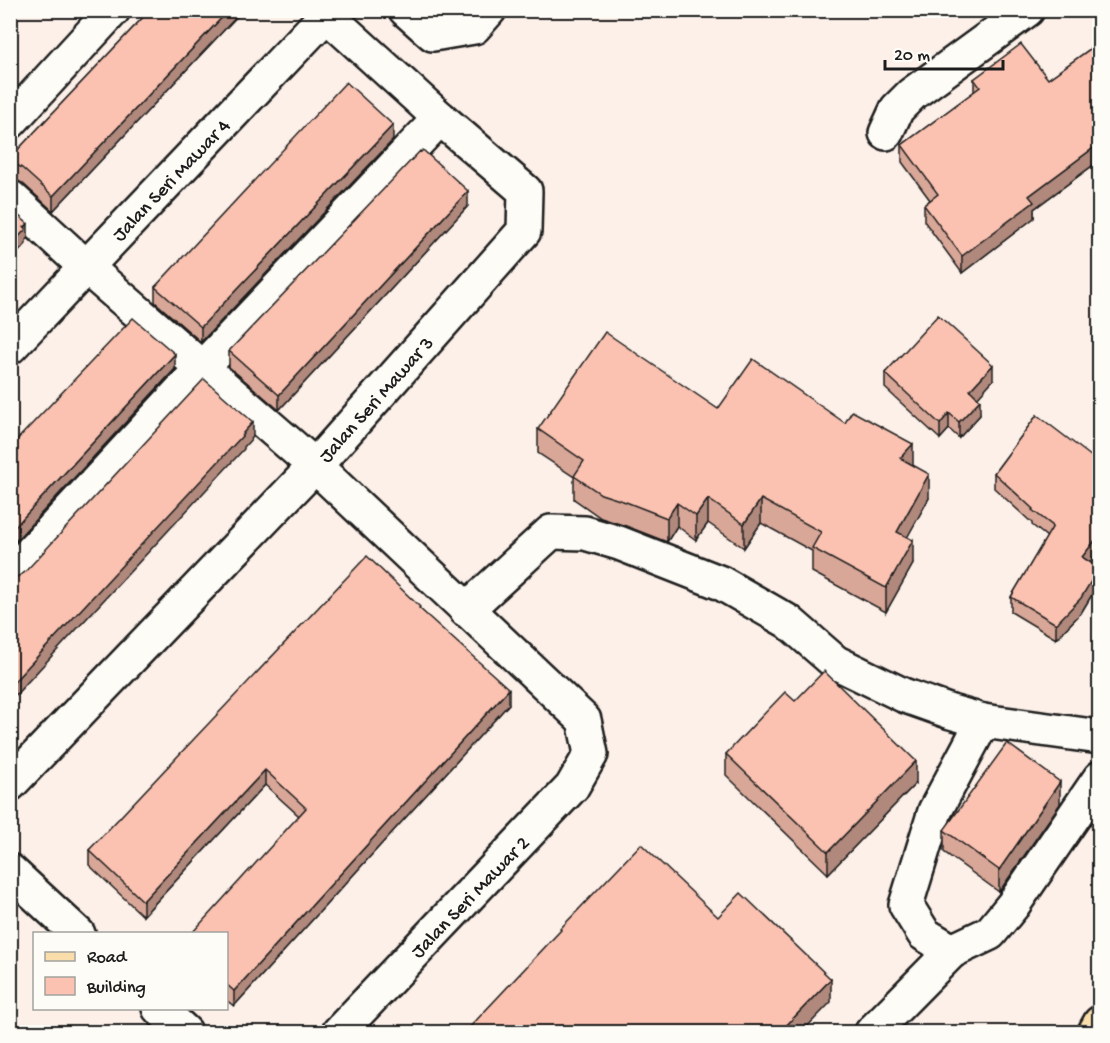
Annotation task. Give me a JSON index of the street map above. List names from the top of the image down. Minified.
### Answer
{"streets":{"street":["Jalan Seri Mawar 4","Jalan Seri Mawar 3","Jalan Seri Mawar 2"]},"crossings":[["Jalan Seri Mawar 4","Jalan Seri Mawar 3"]],"legend":["Road","Building"],"scale_bar":"20 m"}
